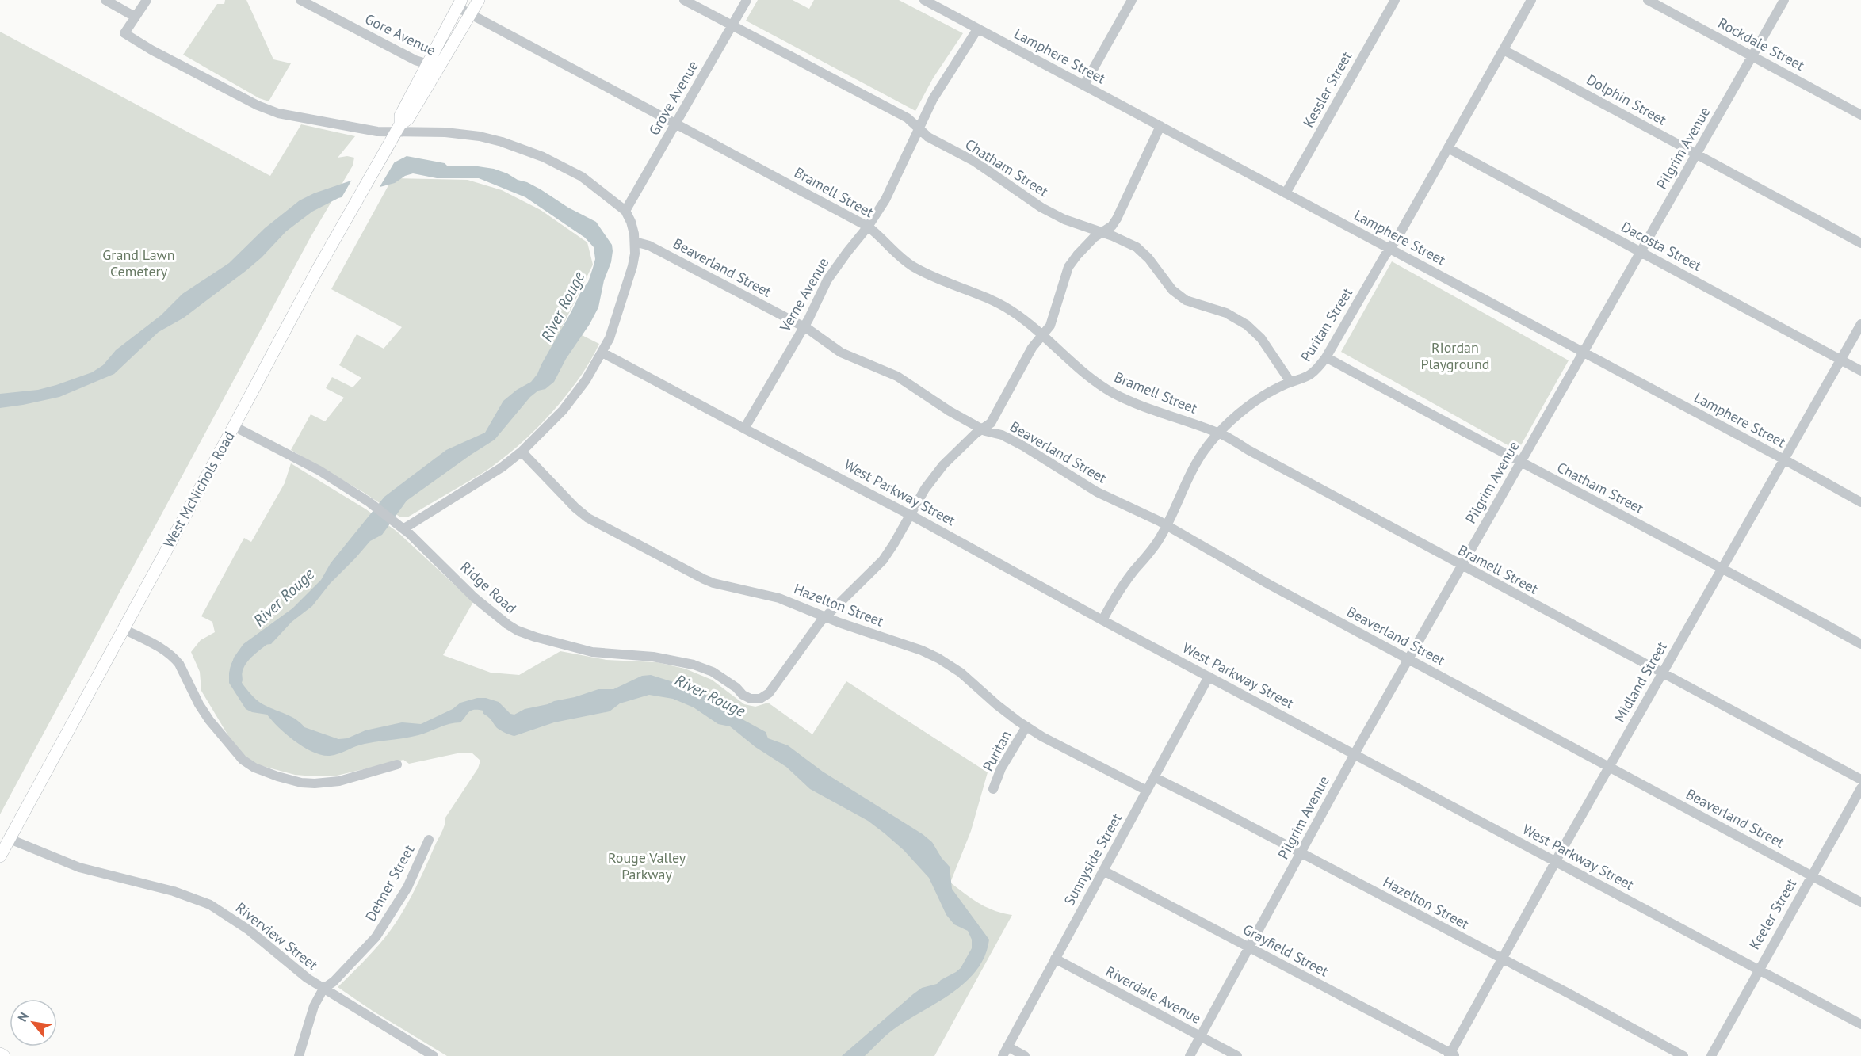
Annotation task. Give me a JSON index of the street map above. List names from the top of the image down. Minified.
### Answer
{"streets":{"main road":["West McNichols Road"],"street":["Gore Avenue","Rockdale Street","Lamphere Street","Kessler Street","Grove Avenue","Dolphin Street","Pilgrim Avenue","Chatham Street","Bramell Street","Dacosta Street","Beaverland Street","Verne Avenue","Puritan Street","West Parkway Street","Ridge Road","Hazelton Street","Midland Street","Puritan","Sunnyside Street","Dehner Street","Keeler Street","Riverview Street","Grayfield Street","Riverdale Avenue"]},"crossings":[["Gore Avenue","West McNichols Road"],["Rockdale Street","Pilgrim Avenue"],["Lamphere Street","Kessler Street"],["Lamphere Street","Pilgrim Avenue"],["Lamphere Street","Verne Avenue"],["Lamphere Street","Puritan Street"],["Lamphere Street","Midland Street"],["Grove Avenue","Chatham Street"],["Grove Avenue","Bramell Street"],["Dolphin Street","Pilgrim Avenue"],["Dolphin Street","Puritan Street"],["Pilgrim Avenue","Chatham Street"],["Pilgrim Avenue","Bramell Street"],["Pilgrim Avenue","Dacosta Street"],["Pilgrim Avenue","Beaverland Street"],["Pilgrim Avenue","West Parkway Street"],["Pilgrim Avenue","Hazelton Street"],["Pilgrim Avenue","Grayfield Street"],["Pilgrim Avenue","Riverdale Avenue"],["Chatham Street","Verne Avenue"],["Chatham Street","Puritan Street"],["Chatham Street","Midland Street"],["Bramell Street","Verne Avenue"],["Bramell Street","Puritan Street"],["Bramell Street","West McNichols Road"],["Bramell Street","Midland Street"],["Dacosta Street","Puritan Street"],["Dacosta Street","Midland Street"],["Beaverland Street","Verne Avenue"],["Beaverland Street","Puritan Street"],["Beaverland Street","Midland Street"],["Beaverland Street","Keeler Street"],["Verne Avenue","West Parkway Street"],["Puritan Street","West Parkway Street"],["West McNichols Road","Ridge Road"],["West McNichols Road","Riverview Street"],["West Parkway Street","Midland Street"],["West Parkway Street","Sunnyside Street"],["West Parkway Street","Keeler Street"],["Ridge Road","Hazelton Street"],["Hazelton Street","Midland Street"],["Hazelton Street","Puritan"],["Hazelton Street","Sunnyside Street"],["Midland Street","Grayfield Street"],["Sunnyside Street","Grayfield Street"],["Sunnyside Street","Riverdale Avenue"],["Dehner Street","Riverview Street"]],"water":["River Rouge"],"parks":["Grand Lawn Cemetery","Riordan Playground","Rouge Valley Parkway"],"north":"top left"}
